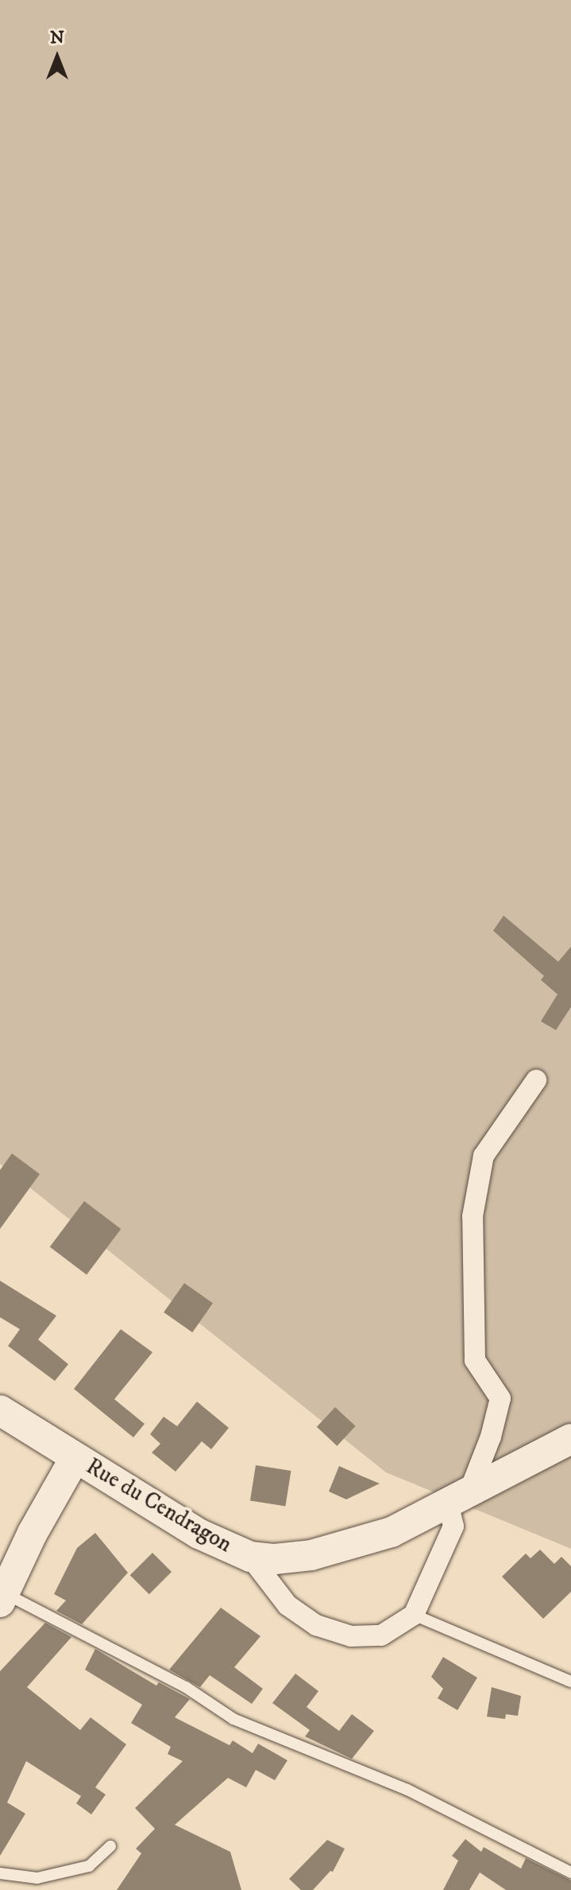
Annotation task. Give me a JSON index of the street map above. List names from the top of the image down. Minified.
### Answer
{"streets":{"main road":["Rue du Cendragon"]},"north":"top"}
